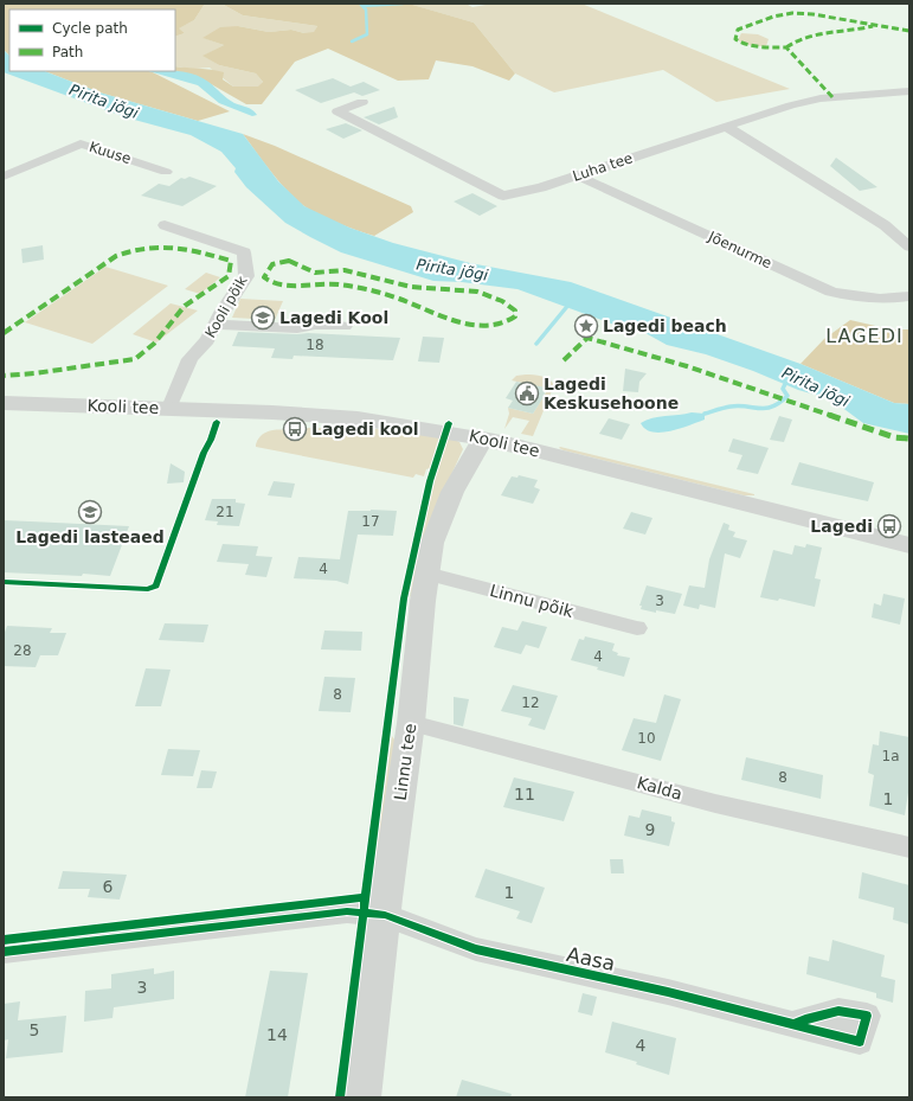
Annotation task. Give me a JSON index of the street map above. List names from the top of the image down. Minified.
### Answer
{"streets":{"street":["Kuuse","Luha tee","Jõenurme","Kooli põik","Kooli tee","Linnu põik","Linnu tee","Kalda","Aasa"]},"crossings":[["Luha tee","Jõenurme"],["Kooli põik","Kooli tee"],["Kooli tee","Linnu tee"],["Linnu põik","Linnu tee"],["Linnu tee","Kalda"],["Linnu tee","Aasa"]],"districts":["LAGEDI"],"water":["Pirita jõgi"],"places":{"school or university":["Lagedi Kool","Lagedi lasteaed"],"place":["Lagedi beach"],"public building":["Lagedi Keskusehoone"],"bus stop":["Lagedi kool","Lagedi"]},"house_numbers":["18","21","17","4","3","28","4","8","12","10","1a","8","11","1","9","6","1","3","5","14","4"],"legend":["Cycle path","Path"]}
